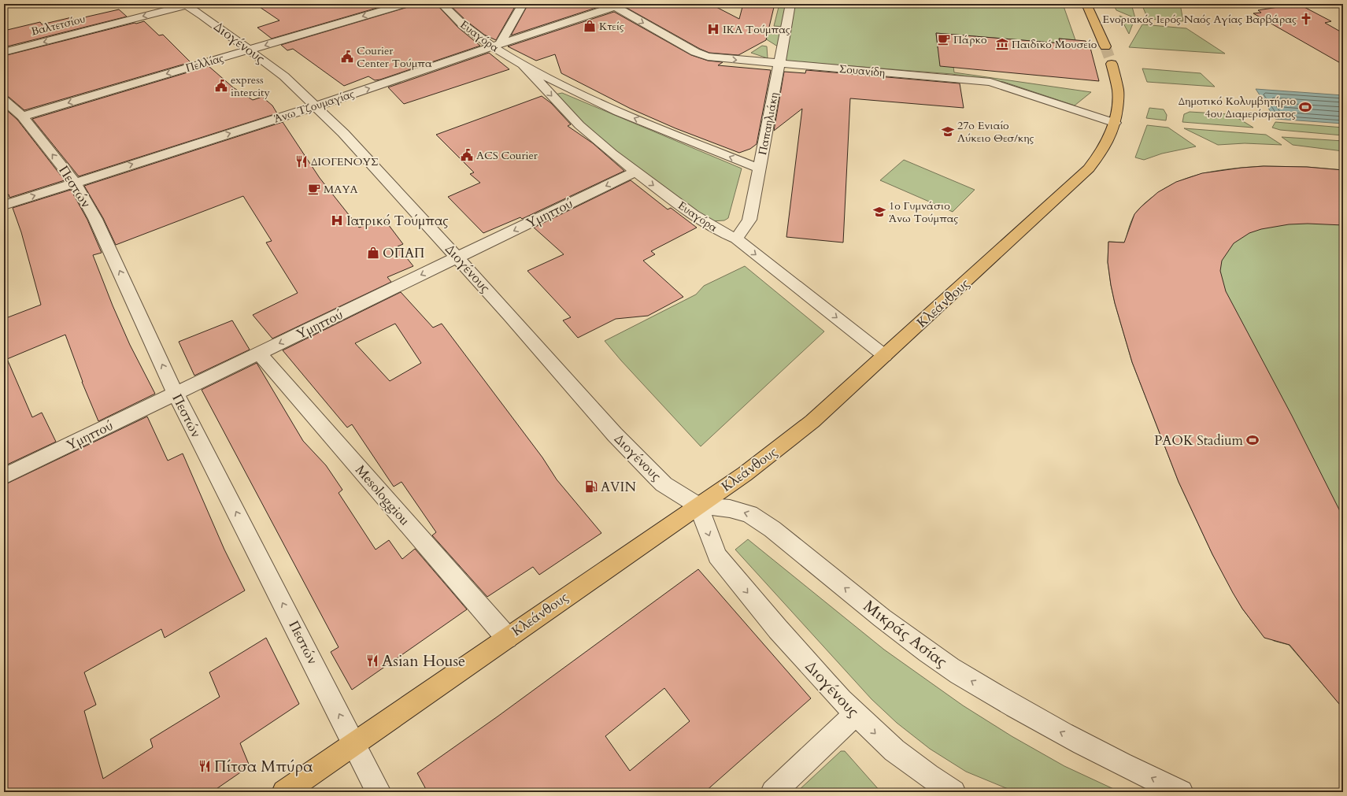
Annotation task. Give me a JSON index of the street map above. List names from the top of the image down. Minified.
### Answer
{"streets":{"main road":["Κλεάνθους"],"street":["Βαλτετσίου","Ευαγόρα","Διογένους","Πελλίας","Σουανίδη","Άνω Τζουμαγίας","Παπαηλιάκη","Πεστών","Υμηττού","Mesologgiou","Μικράς Ασίας"]},"crossings":[["Βαλτετσίου","Διογένους"],["Ευαγόρα","Άνω Τζουμαγίας"],["Ευαγόρα","Παπαηλιάκη"],["Ευαγόρα","Υμηττού"],["Ευαγόρα","Κλεάνθους"],["Διογένους","Πελλίας"],["Διογένους","Άνω Τζουμαγίας"],["Διογένους","Υμηττού"],["Διογένους","Κλεάνθους"],["Διογένους","Μικράς Ασίας"],["Πελλίας","Πεστών"],["Σουανίδη","Άνω Τζουμαγίας"],["Σουανίδη","Παπαηλιάκη"],["Σουανίδη","Κλεάνθους"],["Άνω Τζουμαγίας","Πεστών"],["Πεστών","Υμηττού"],["Πεστών","Κλεάνθους"],["Υμηττού","Mesologgiou"],["Κλεάνθους","Mesologgiou"],["Κλεάνθους","Μικράς Ασίας"]],"one_way":["Βαλτετσίου","Πελλίας","Άνω Τζουμαγίας","Πεστών","Υμηττού","Μικράς Ασίας"],"places":{"church":["Ενοριακός Ιερός Ναός Αγίας Βαρβάρας"],"shop":["Κτείς","ΟΠΑΠ"],"hospital":["ΙΚΑ Τούμπας","Ιατρικό Τούμπας"],"cafe":["Πάρκο","MAYA"],"museum":["Παιδικό Μουσείο"],"public building":["Courier Center Τούμπα","express intercity","ACS Courier"],"sports":["Δημοτικό Κολυμβητήριο 4ου Διαμερίσματος","PAOK Stadium"],"school or university":["27o Ενιαίο Λύκειο Θεσ/κης","1ο Γυμνάσιο Άνω Τούμπας"],"restaurant":["ΔΙΟΓΕΝΟΥΣ","Asian House","Πίτσα Μπύρα"],"fuel station":["AVIN"]}}
